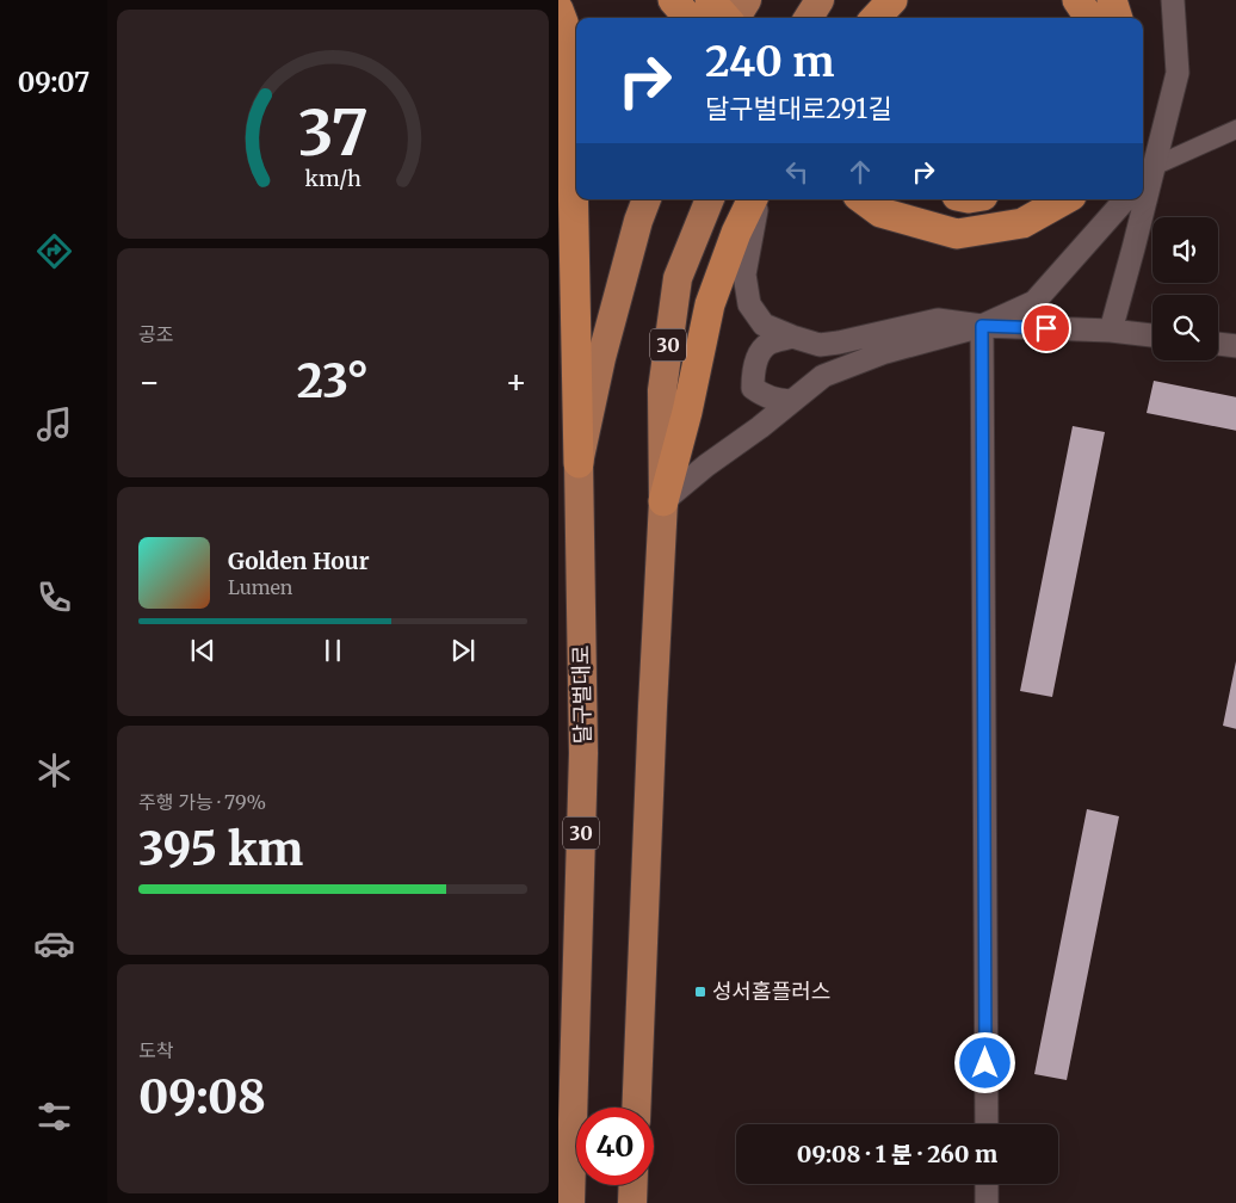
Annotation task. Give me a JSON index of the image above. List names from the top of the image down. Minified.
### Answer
{"streets":{"main road":["30","달구벌대로"]},"places":{"transit":["성서홈플러스"]},"page":{"tabs":"09:07","turn":["240 m","달구벌대로291길"],"tile":["공조",["주행 가능 · 79%","395 km"],["도착","09:08"]],"heat":["−","23°","+"],"song":["Golden Hour","Lumen"],"limit":"40","trip":"09:08 · 1 분 · 260 m","gauge":["37","km/h"]}}
